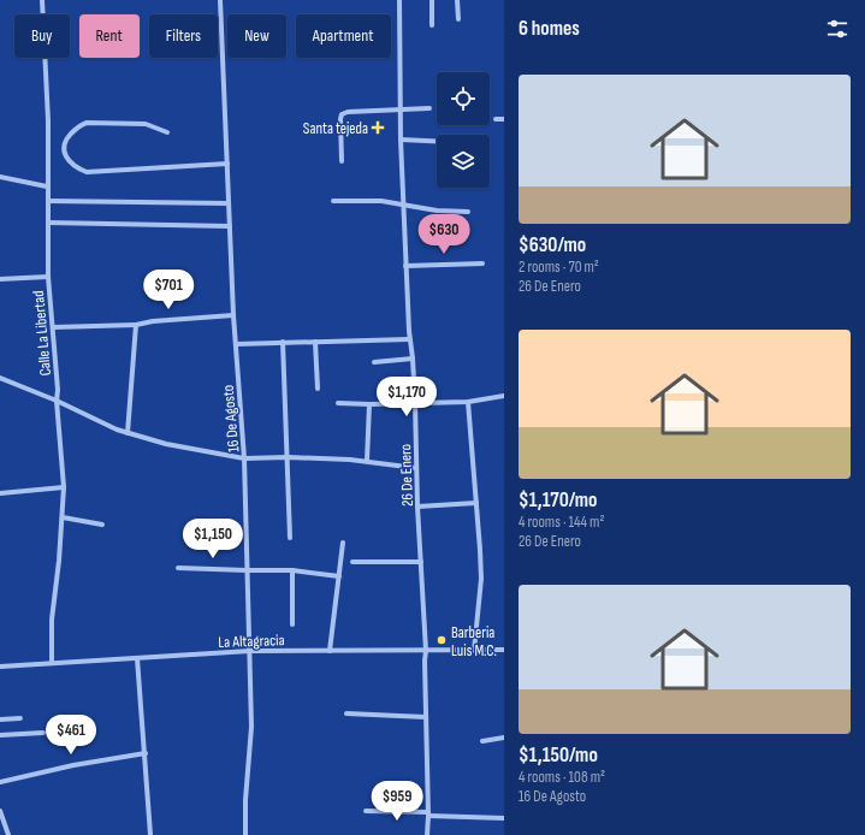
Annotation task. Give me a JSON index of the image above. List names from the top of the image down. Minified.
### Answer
{"streets":{"street":["Calle La Libertad","16 De Agosto","26 De Enero","La Altagracia"]},"crossings":[["Calle La Libertad","La Altagracia"],["16 De Agosto","La Altagracia"],["26 De Enero","La Altagracia"]],"places":{"health":["Santa tejeda"],"other":["Barberia Luis M.C."]},"page":{"heading":"6 homes","chip":["Buy","Rent","Filters","New","Apartment"],"list":[{"name":"$630/mo","note":"2 rooms · 70 m² · 26 De Enero"},{"name":"$1,170/mo","note":"4 rooms · 144 m² · 26 De Enero"},{"name":"$1,150/mo","note":"4 rooms · 108 m² · 16 De Agosto"}],"price":["$630","$701","$1,170","$1,150","$461","$959"]}}
